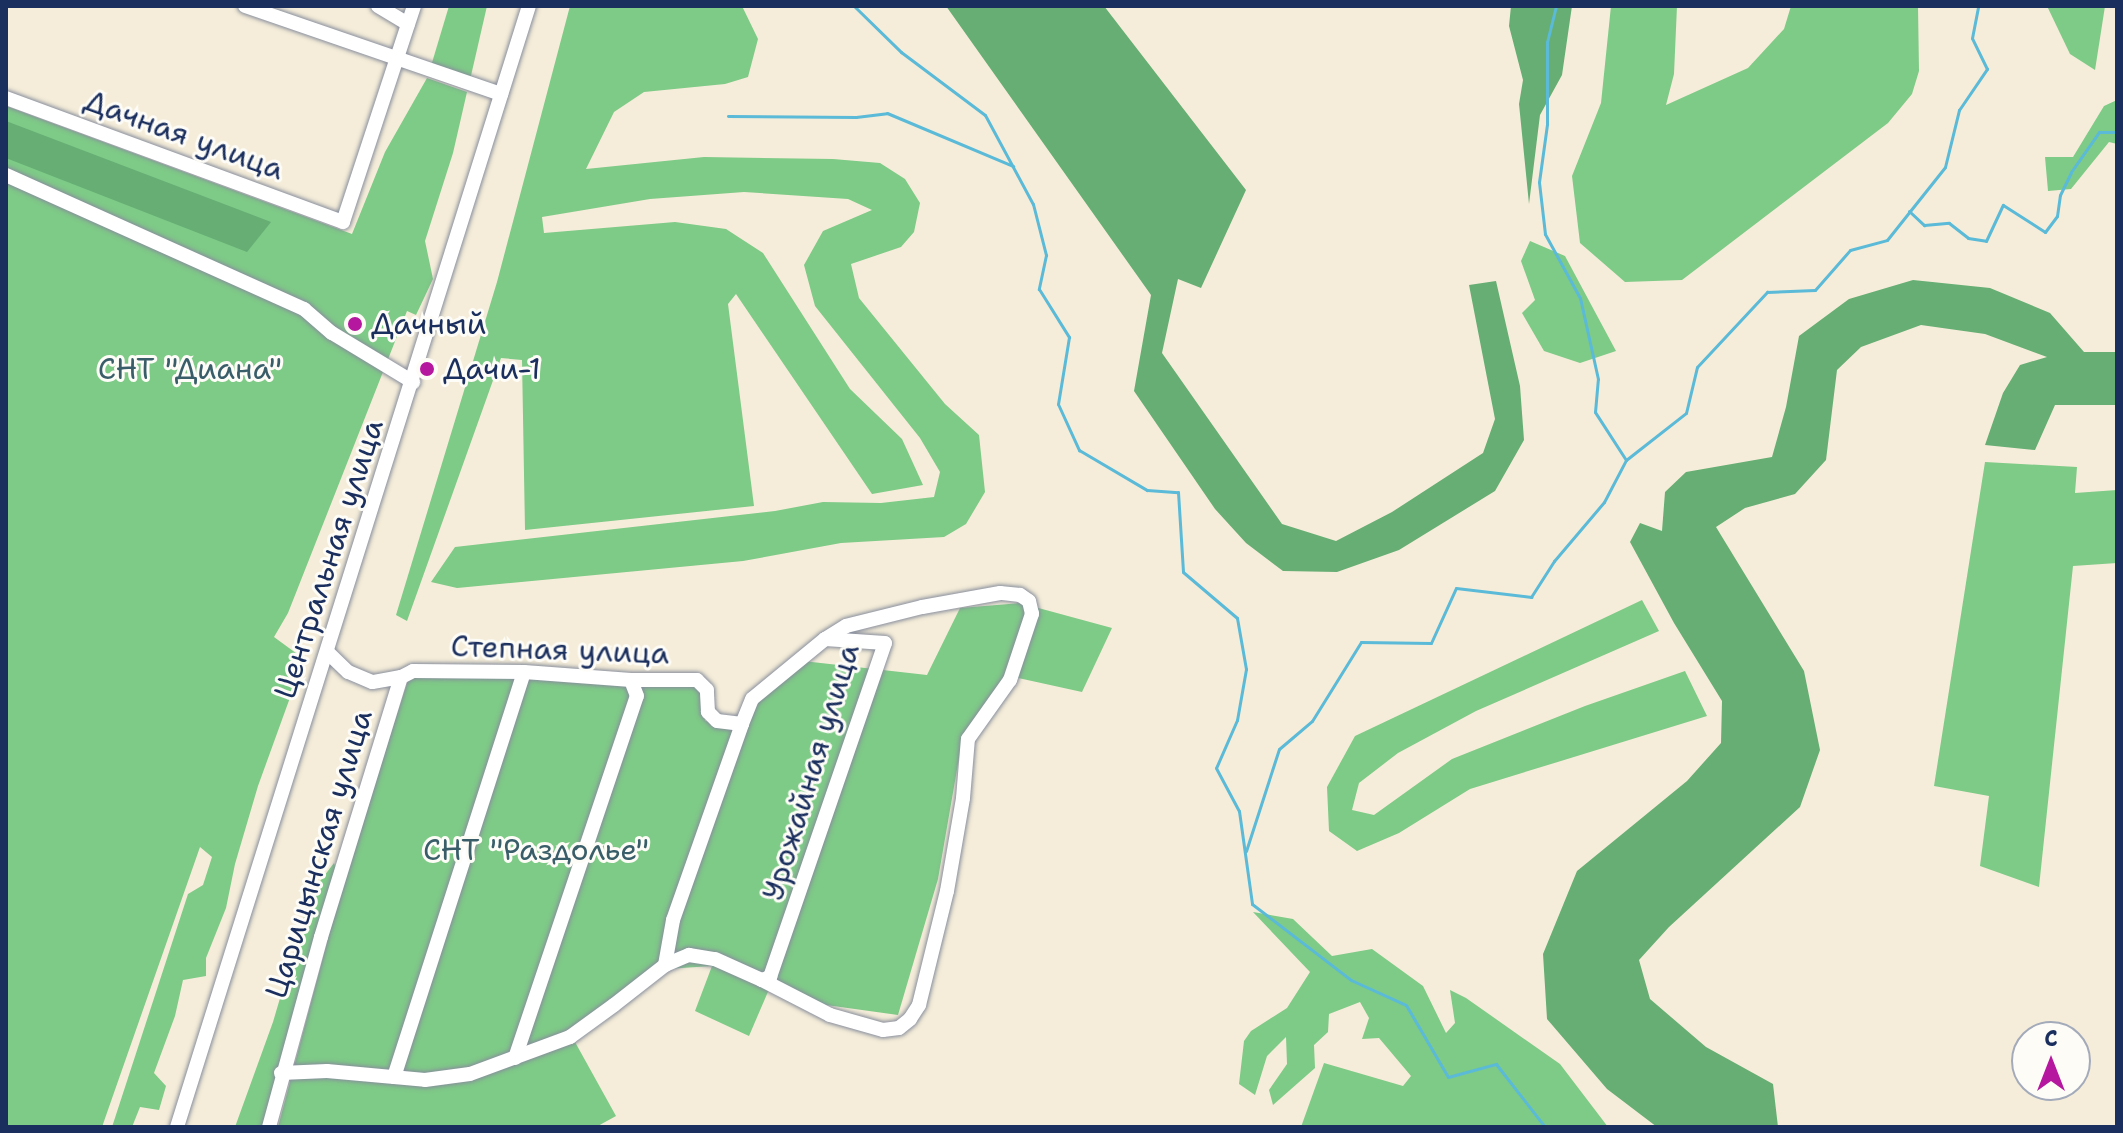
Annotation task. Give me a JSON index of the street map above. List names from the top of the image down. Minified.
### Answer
{"streets":{"street":["Дачная улица","Центральная улица","Степная улица","Урожайная улица","Царицынская улица"]},"crossings":[["Центральная улица","Царицынская улица"],["Степная улица","Урожайная улица"],["Степная улица","Царицынская улица"]],"parks":["СНТ \"Диана\"","СНТ \"Раздолье\""],"places":["Дачный","Дачи-1"],"north":"top"}
